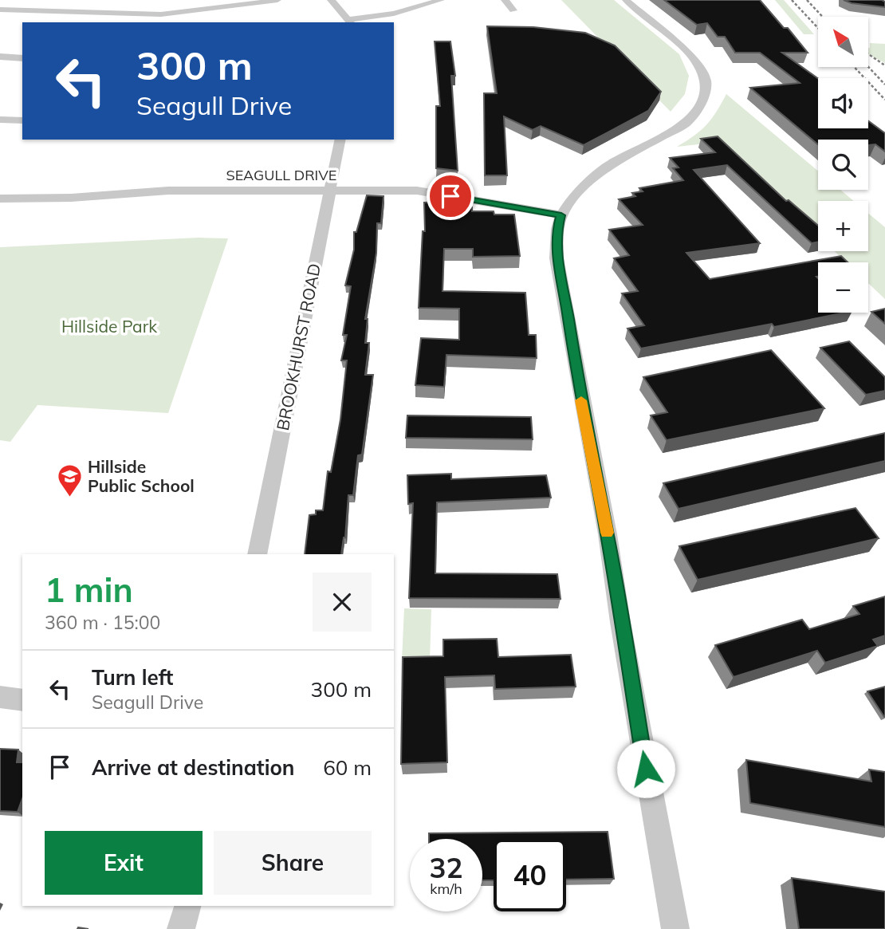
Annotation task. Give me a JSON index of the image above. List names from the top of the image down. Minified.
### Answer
{"streets":{"street":["SEAGULL DRIVE","BROOKHURST ROAD"]},"crossings":[["SEAGULL DRIVE","BROOKHURST ROAD"]],"parks":["Hillside Park"],"places":{"school or university":["Hillside Public School"]},"north":"top left","page":{"map_buttons":["+","−"],"turn":["300 m","Seagull Drive"],"heading":["1 min","360 m · 15:00"],"list":[{"name":"Turn left","note":"Seagull Drive","value":"300 m"},{"name":"Arrive at destination","value":"60 m"}],"buttons":["Exit","Share"],"speed":"32 km/h","limit":"40"}}
